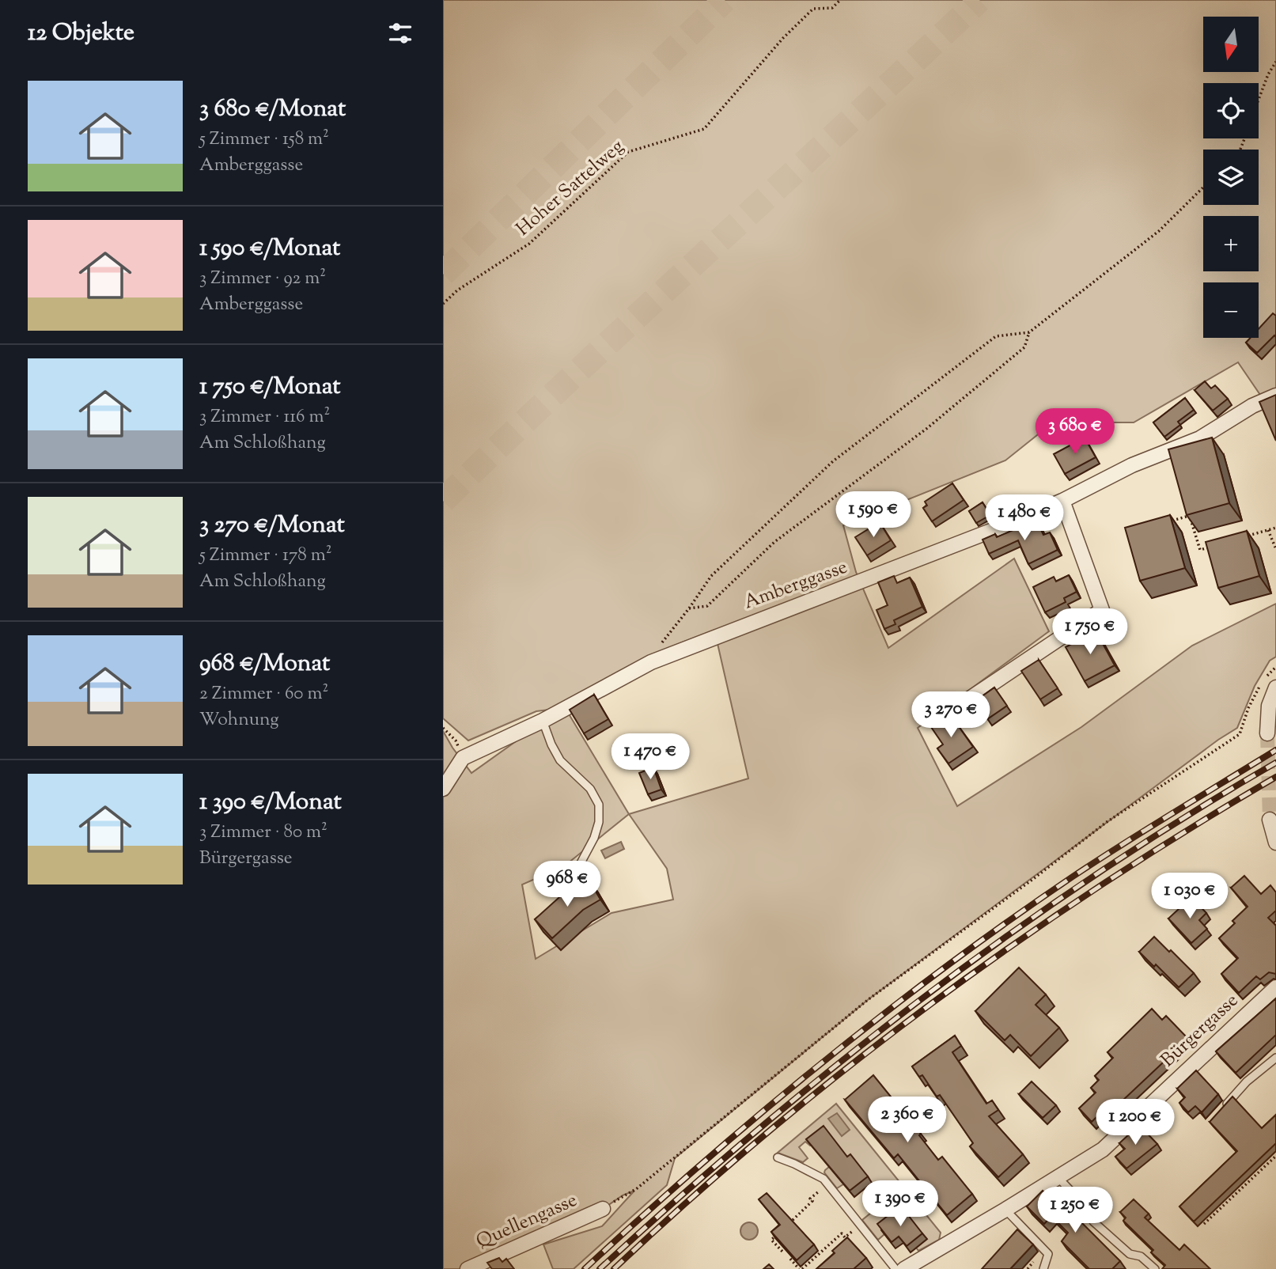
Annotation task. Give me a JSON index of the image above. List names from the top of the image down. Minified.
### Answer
{"streets":{"street":["Amberggasse","Bürgergasse","Quellengasse"],"path":["Hoher Sattelweg"]},"north":"bottom","page":{"heading":"12 Objekte","map_buttons":["+","−"],"list":[{"name":"3 680 €/Monat","note":"5 Zimmer · 158 m² · Amberggasse"},{"name":"1 590 €/Monat","note":"3 Zimmer · 92 m² · Amberggasse"},{"name":"1 750 €/Monat","note":"3 Zimmer · 116 m² · Am Schloßhang"},{"name":"3 270 €/Monat","note":"5 Zimmer · 178 m² · Am Schloßhang"},{"name":"968 €/Monat","note":"2 Zimmer · 60 m² · Wohnung"},{"name":"1 390 €/Monat","note":"3 Zimmer · 80 m² · Bürgergasse"}],"price":["3 680 €","1 590 €","1 480 €","1 750 €","3 270 €","1 470 €","968 €","1 030 €","2 360 €","1 200 €","1 390 €","1 250 €"]}}
